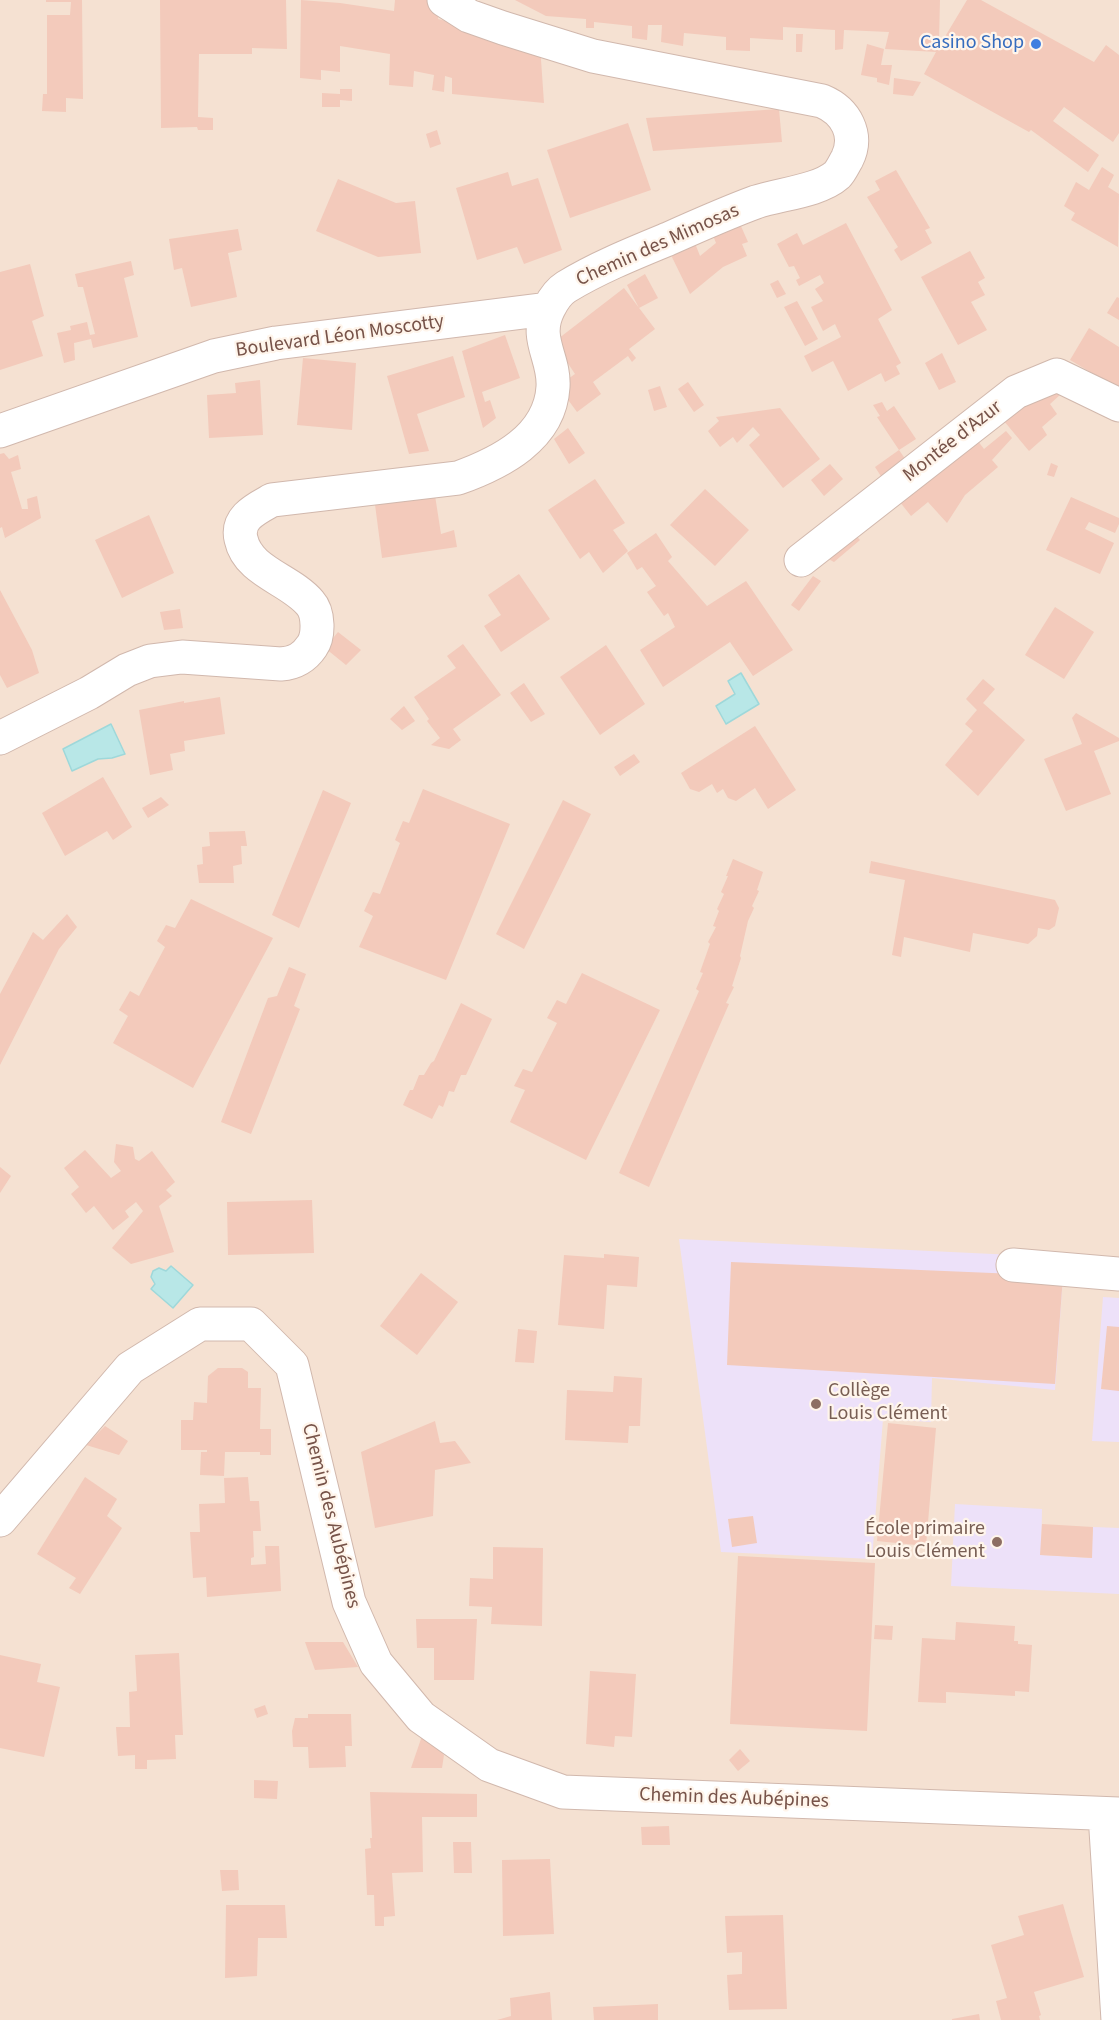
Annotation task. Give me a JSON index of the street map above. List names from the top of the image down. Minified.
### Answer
{"streets":{"street":["Chemin des Mimosas","Boulevard Léon Moscotty","Montée d'Azur","Chemin des Aubépines"]},"crossings":[["Chemin des Mimosas","Boulevard Léon Moscotty"]],"places":["Casino Shop","Collège Louis Clément","École primaire Louis Clément"]}
